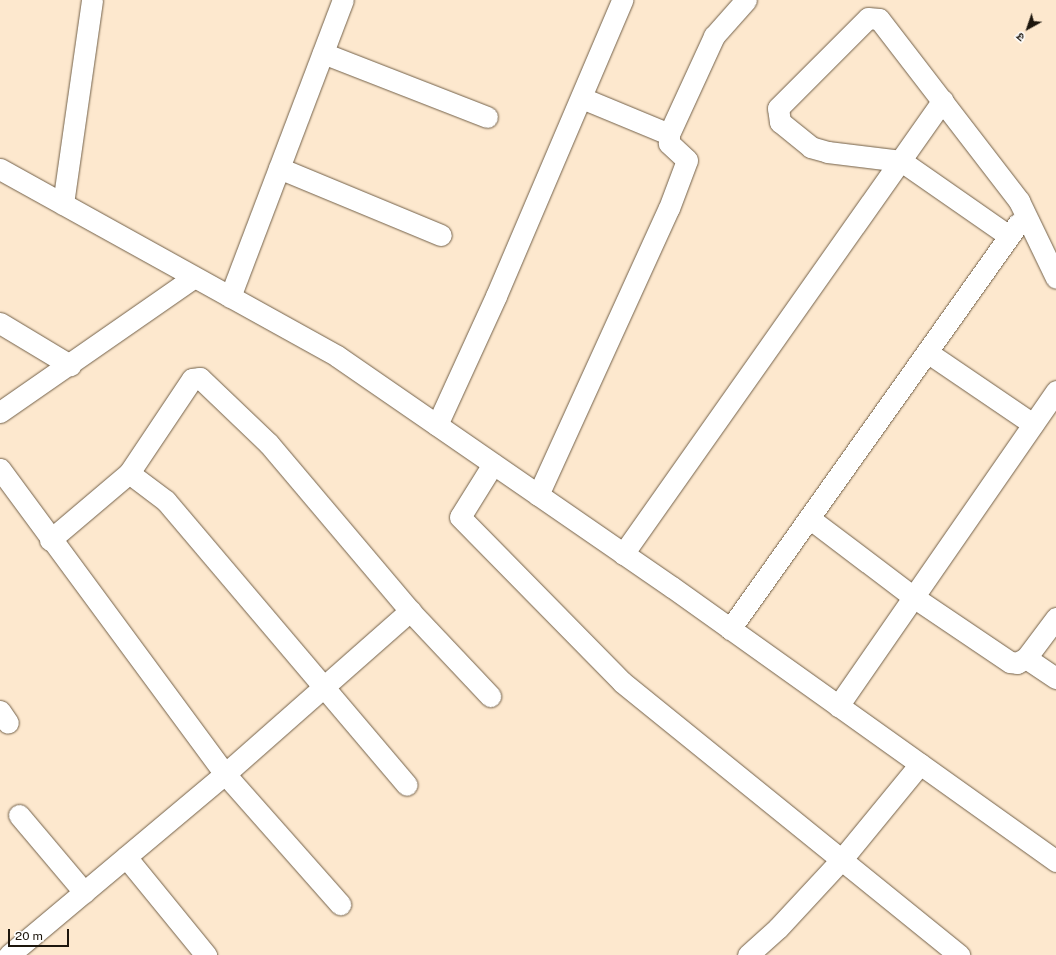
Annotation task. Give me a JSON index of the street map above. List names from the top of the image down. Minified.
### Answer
{"scale_bar":"20 m","north":"bottom left"}
